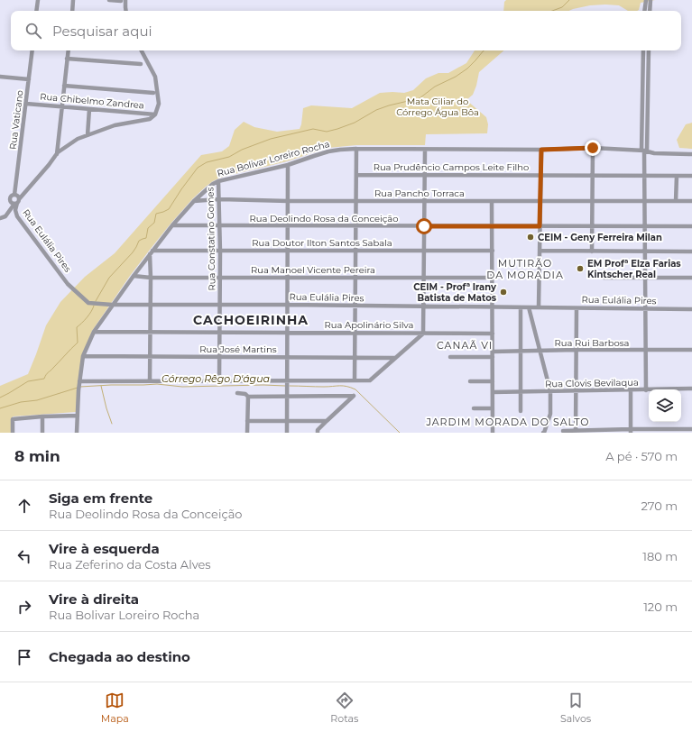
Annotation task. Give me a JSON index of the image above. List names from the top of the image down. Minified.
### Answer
{"streets":{"street":["Rua Chibelmo Zandrea","Rua Vaticano","Rua Bolivar Loreiro Rocha","Rua Prudêncio Campos Leite Filho","Rua Pancho Torraca","Rua Deolindo Rosa da Conceição","Rua Constatino Gomes","Rua Eulália Pires","Rua Doutor Ilton Santos Sabala","Rua Manoel Vicente Pereira","Rua Apolinário Silva","Rua Rui Barbosa","Rua José Martins","Rua Clovis Bevilaqua"]},"crossings":[["Rua Chibelmo Zandrea","Rua Vaticano"],["Rua Vaticano","Rua Eulália Pires"],["Rua Bolivar Loreiro Rocha","Rua Pancho Torraca"],["Rua Bolivar Loreiro Rocha","Rua Deolindo Rosa da Conceição"],["Rua Bolivar Loreiro Rocha","Rua Constatino Gomes"],["Rua Bolivar Loreiro Rocha","Rua Eulália Pires"],["Rua Bolivar Loreiro Rocha","Rua Doutor Ilton Santos Sabala"],["Rua Bolivar Loreiro Rocha","Rua Manoel Vicente Pereira"],["Rua Bolivar Loreiro Rocha","Rua Apolinário Silva"],["Rua Bolivar Loreiro Rocha","Rua José Martins"],["Rua Pancho Torraca","Rua Constatino Gomes"],["Rua Deolindo Rosa da Conceição","Rua Constatino Gomes"],["Rua Constatino Gomes","Rua Eulália Pires"],["Rua Constatino Gomes","Rua Doutor Ilton Santos Sabala"],["Rua Constatino Gomes","Rua Manoel Vicente Pereira"]],"districts":["MUTIRÃO DA MORADIA","CACHOEIRINHA","CANAÃ VI","JARDIM MORADA DO SALTO"],"water":["Córrego Rêgo D'água"],"parks":["Mata Ciliar do Córrego Água Bôa"],"places":["CEIM - Geny Ferreira Milan","EM Profª Elza Farias Kintscher Real","CEIM - Profª Irany Batista de Matos"],"page":{"search":"Pesquisar aqui","heading":["8 min","A pé · 570 m"],"list":[["Siga em frente","Rua Deolindo Rosa da Conceição","270 m"],["Vire à esquerda","Rua Zeferino da Costa Alves","180 m"],["Vire à direita","Rua Bolivar Loreiro Rocha","120 m"],"Chegada ao destino"],"nav":["Mapa","Rotas","Salvos"]}}
